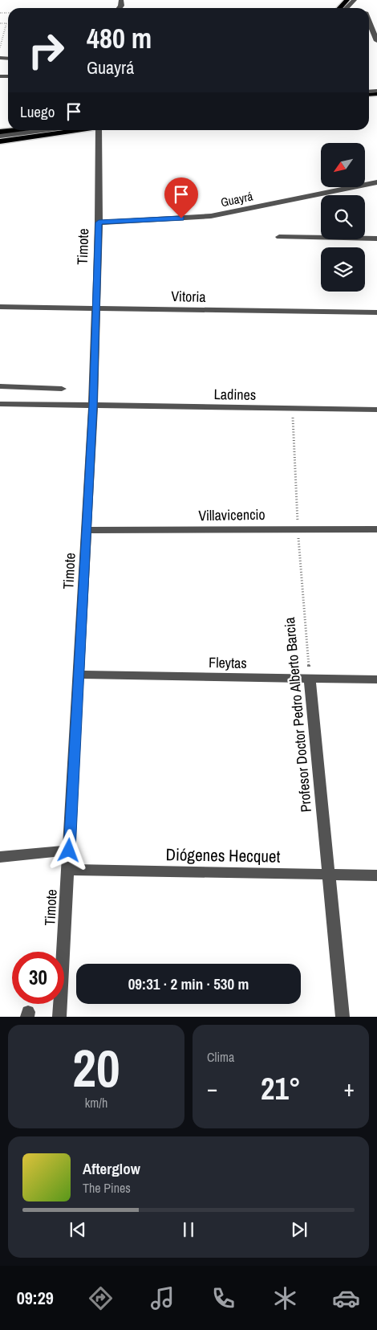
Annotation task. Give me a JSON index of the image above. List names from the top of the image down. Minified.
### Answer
{"streets":{"street":["Guayrá","Timote","Vitoria","Ladines","Villavicencio","Fleytas","Profesor Doctor Pedro Alberto Barcia","Diógenes Hecquet"]},"crossings":[["Guayrá","Timote"],["Timote","Vitoria"],["Timote","Ladines"],["Timote","Villavicencio"],["Timote","Fleytas"],["Timote","Diógenes Hecquet"],["Ladines","Profesor Doctor Pedro Alberto Barcia"],["Villavicencio","Profesor Doctor Pedro Alberto Barcia"],["Fleytas","Profesor Doctor Pedro Alberto Barcia"],["Profesor Doctor Pedro Alberto Barcia","Diógenes Hecquet"]],"north":"bottom left","page":{"turn":["480 m","Guayrá"],"then":"Luego","limit":"30","trip":"09:31 · 2 min · 530 m","tile":[["20","km/h"],"Clima"],"heat":["−","21°","+"],"song":["Afterglow","The Pines"],"tabs":"09:29"}}
